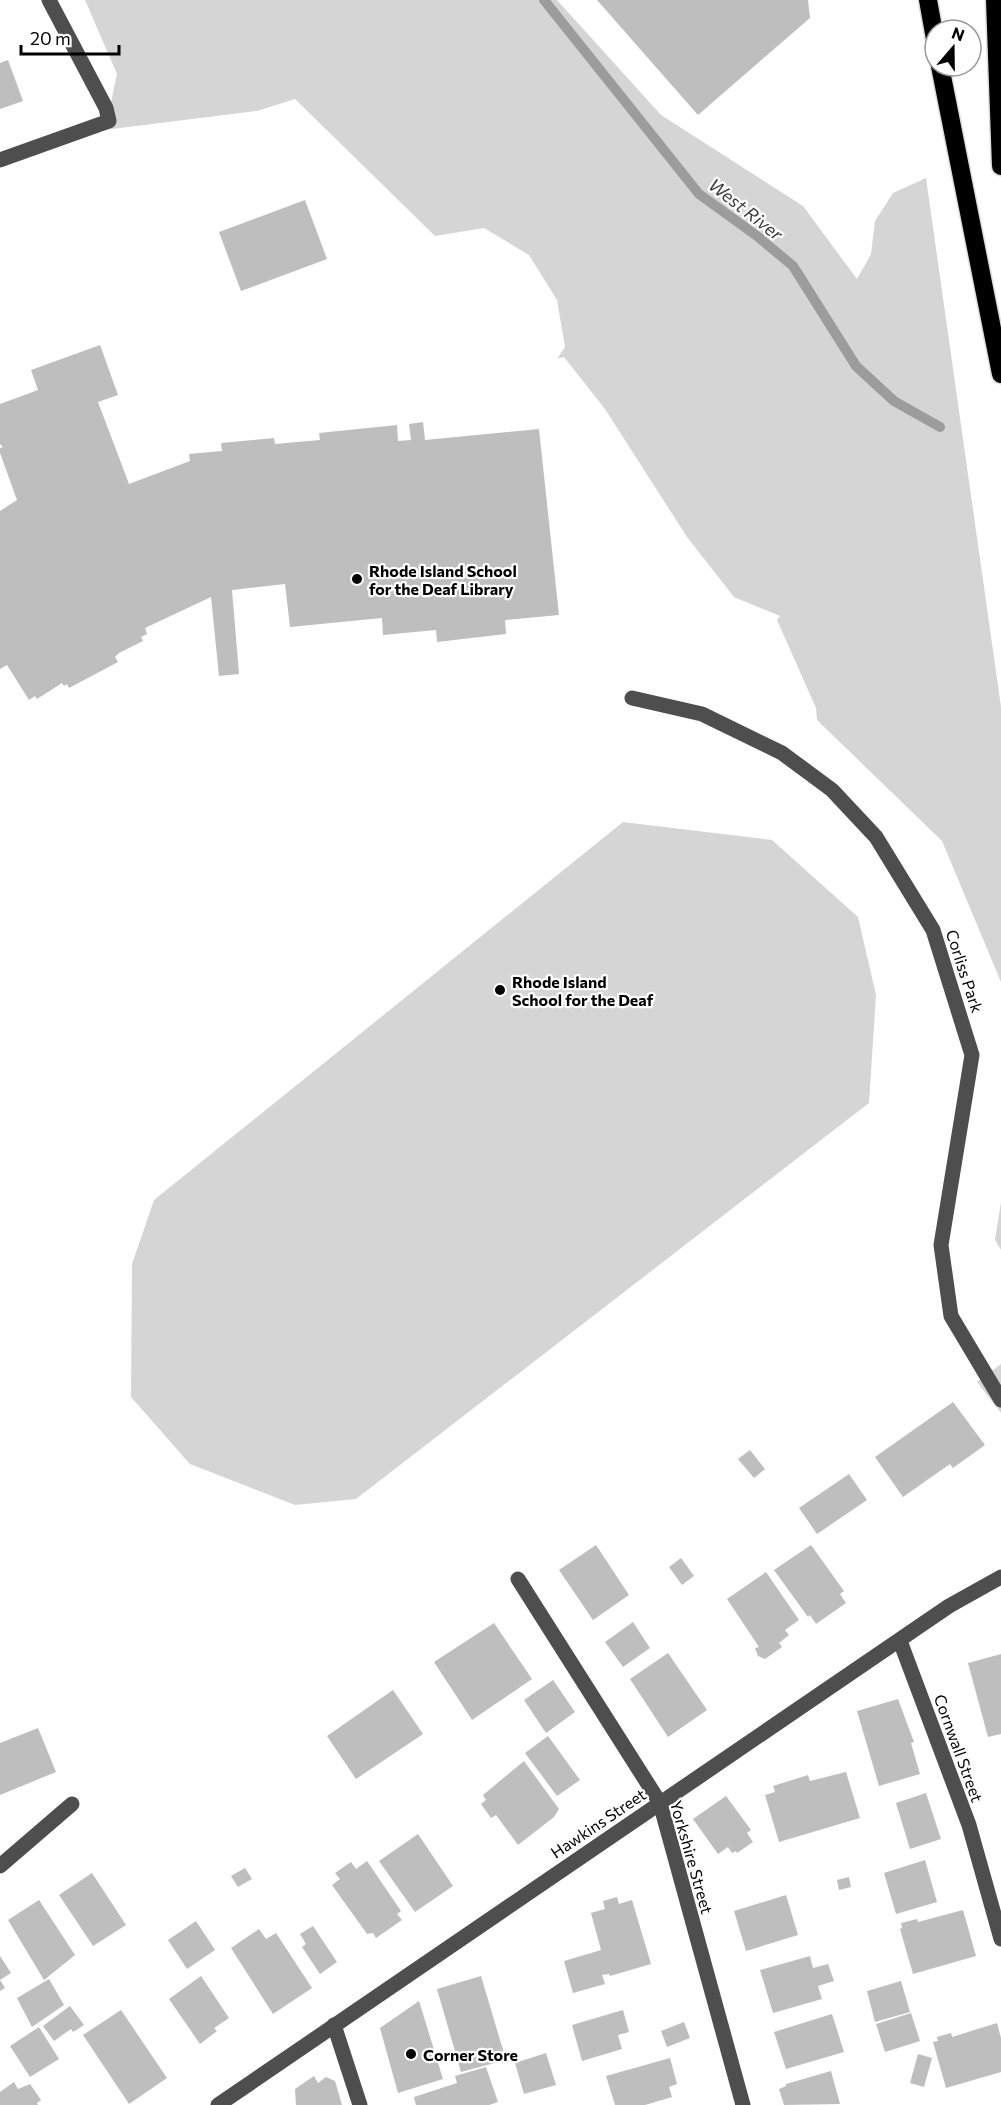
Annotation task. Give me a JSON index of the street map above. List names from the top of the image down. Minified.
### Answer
{"streets":{"street":["Corliss Park","Cornwall Street","Hawkins Street","Yorkshire Street"]},"crossings":[["Cornwall Street","Hawkins Street"],["Hawkins Street","Yorkshire Street"]],"water":["West River"],"places":["Rhode Island School for the Deaf Library","Rhode Island School for the Deaf","Corner Store"],"scale_bar":"20 m","north":"top"}
